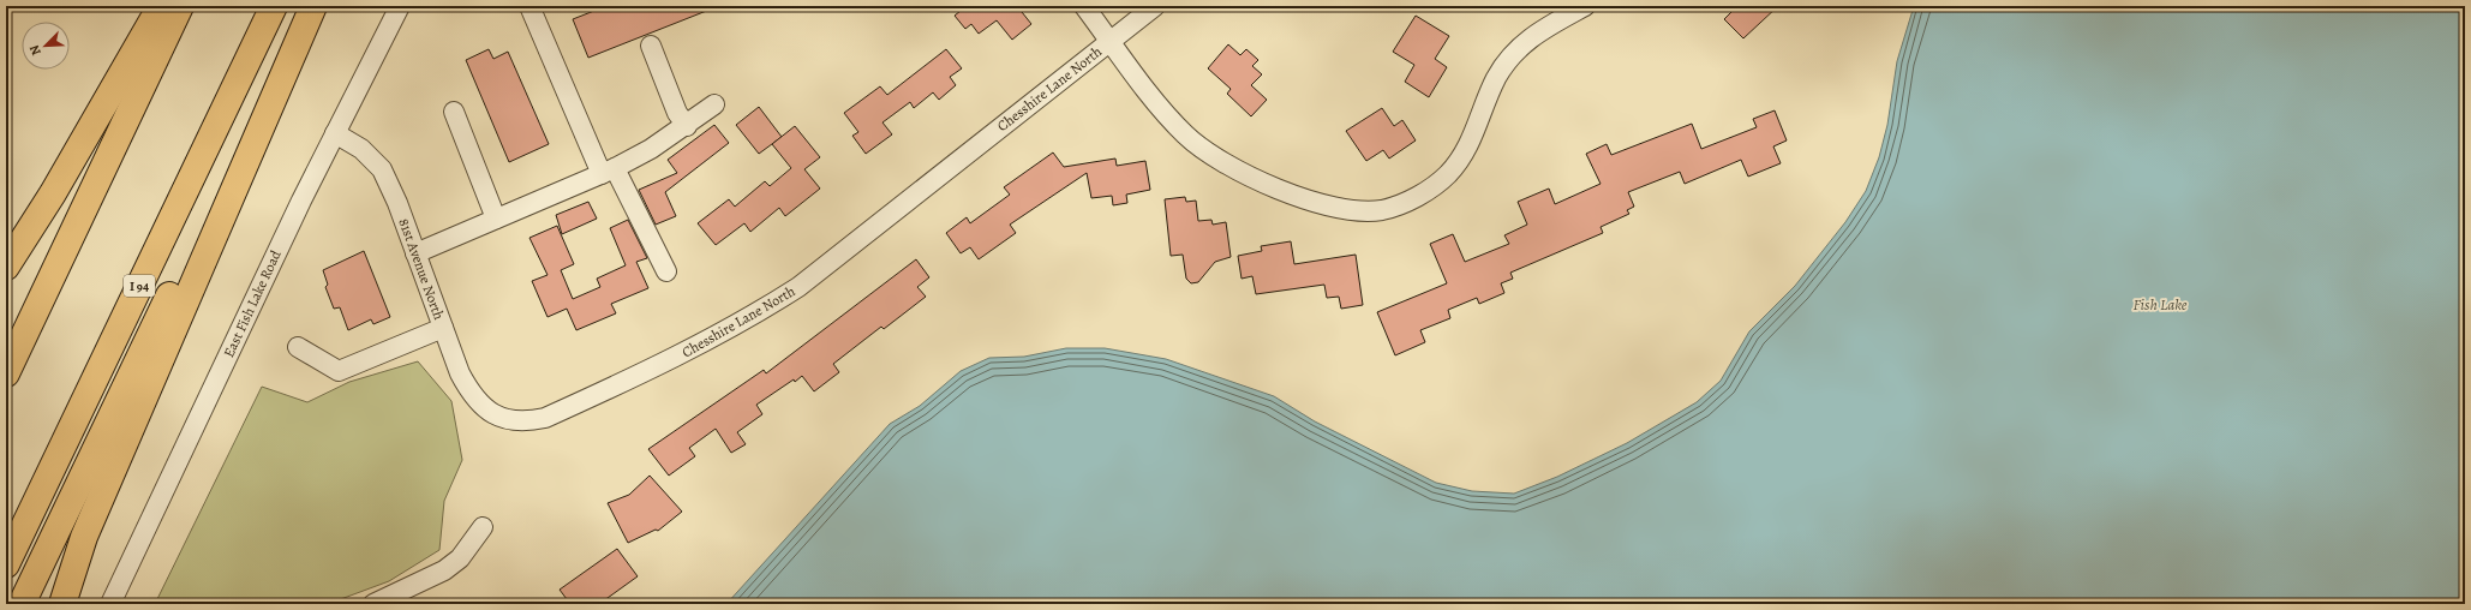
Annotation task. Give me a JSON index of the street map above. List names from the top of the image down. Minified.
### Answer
{"streets":{"highway":["I 94"],"street":["Chesshire Lane North","81st Avenue North","East Fish Lake Road"]},"crossings":[["Chesshire Lane North","81st Avenue North"],["81st Avenue North","East Fish Lake Road"]],"water":["Fish Lake"],"north":"bottom left"}
